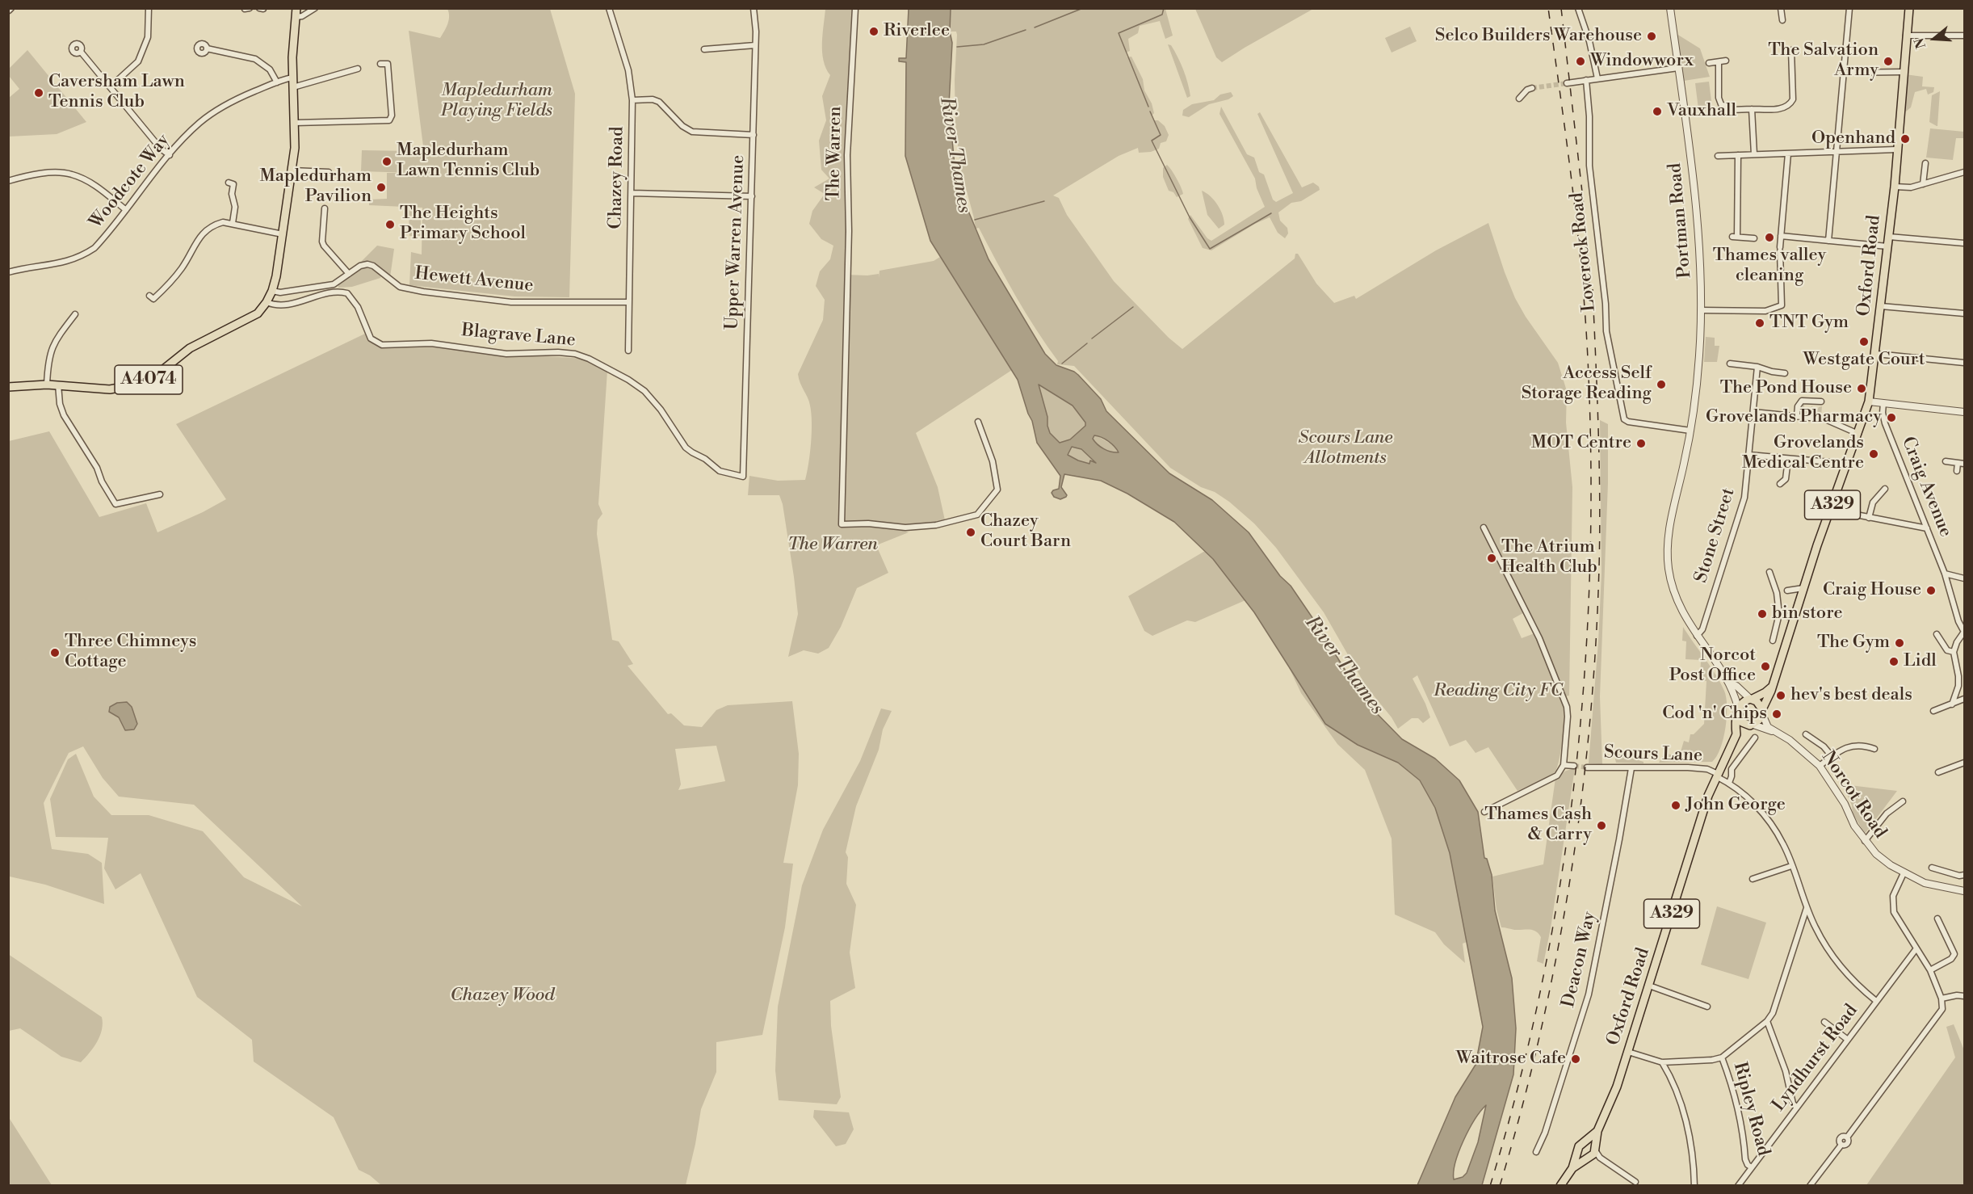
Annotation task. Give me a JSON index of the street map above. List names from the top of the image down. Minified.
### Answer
{"streets":{"main road":["Oxford Road","A4074","A329"],"street":["The Warren","Chazey Road","Woodcote Way","Portman Road","Upper Warren Avenue","Loverock Road","Hewett Avenue","Blagrave Lane","Craig Avenue","Stone Street","Scours Lane","Norcot Road","Deacon Way","Lyndhurst Road","Ripley Road"]},"crossings":[["Chazey Road","Hewett Avenue"],["Woodcote Way","A4074"],["Portman Road","Loverock Road"],["Portman Road","Stone Street"],["Upper Warren Avenue","Blagrave Lane"],["Oxford Road","Scours Lane"],["Oxford Road","Norcot Road"],["Hewett Avenue","A4074"],["Scours Lane","Deacon Way"],["Scours Lane","Lyndhurst Road"],["Lyndhurst Road","Ripley Road"]],"water":["River Thames"],"parks":["Mapledurham Playing Fields","Scours Lane Allotments","The Warren","Reading City FC","Chazey Wood"],"places":["Riverlee","Selco Builders Warehouse","Windowworx","The Salvation Army","Caversham Lawn Tennis Club","Vauxhall","Openhand","Mapledurham Lawn Tennis Club","Mapledurham Pavilion","The Heights Primary School","Thames valley cleaning","TNT Gym","Westgate Court","Access Self Storage Reading","The Pond House","Grovelands Pharmacy","MOT Centre","Grovelands Medical Centre","Chazey Court Barn","The Atrium Health Club","Craig House","bin store","The Gym","Three Chimneys Cottage","Lidl","Norcot Post Office","hev's best deals","Cod 'n' Chips","John George","Thames Cash & Carry","Waitrose Cafe"],"north":"left"}
